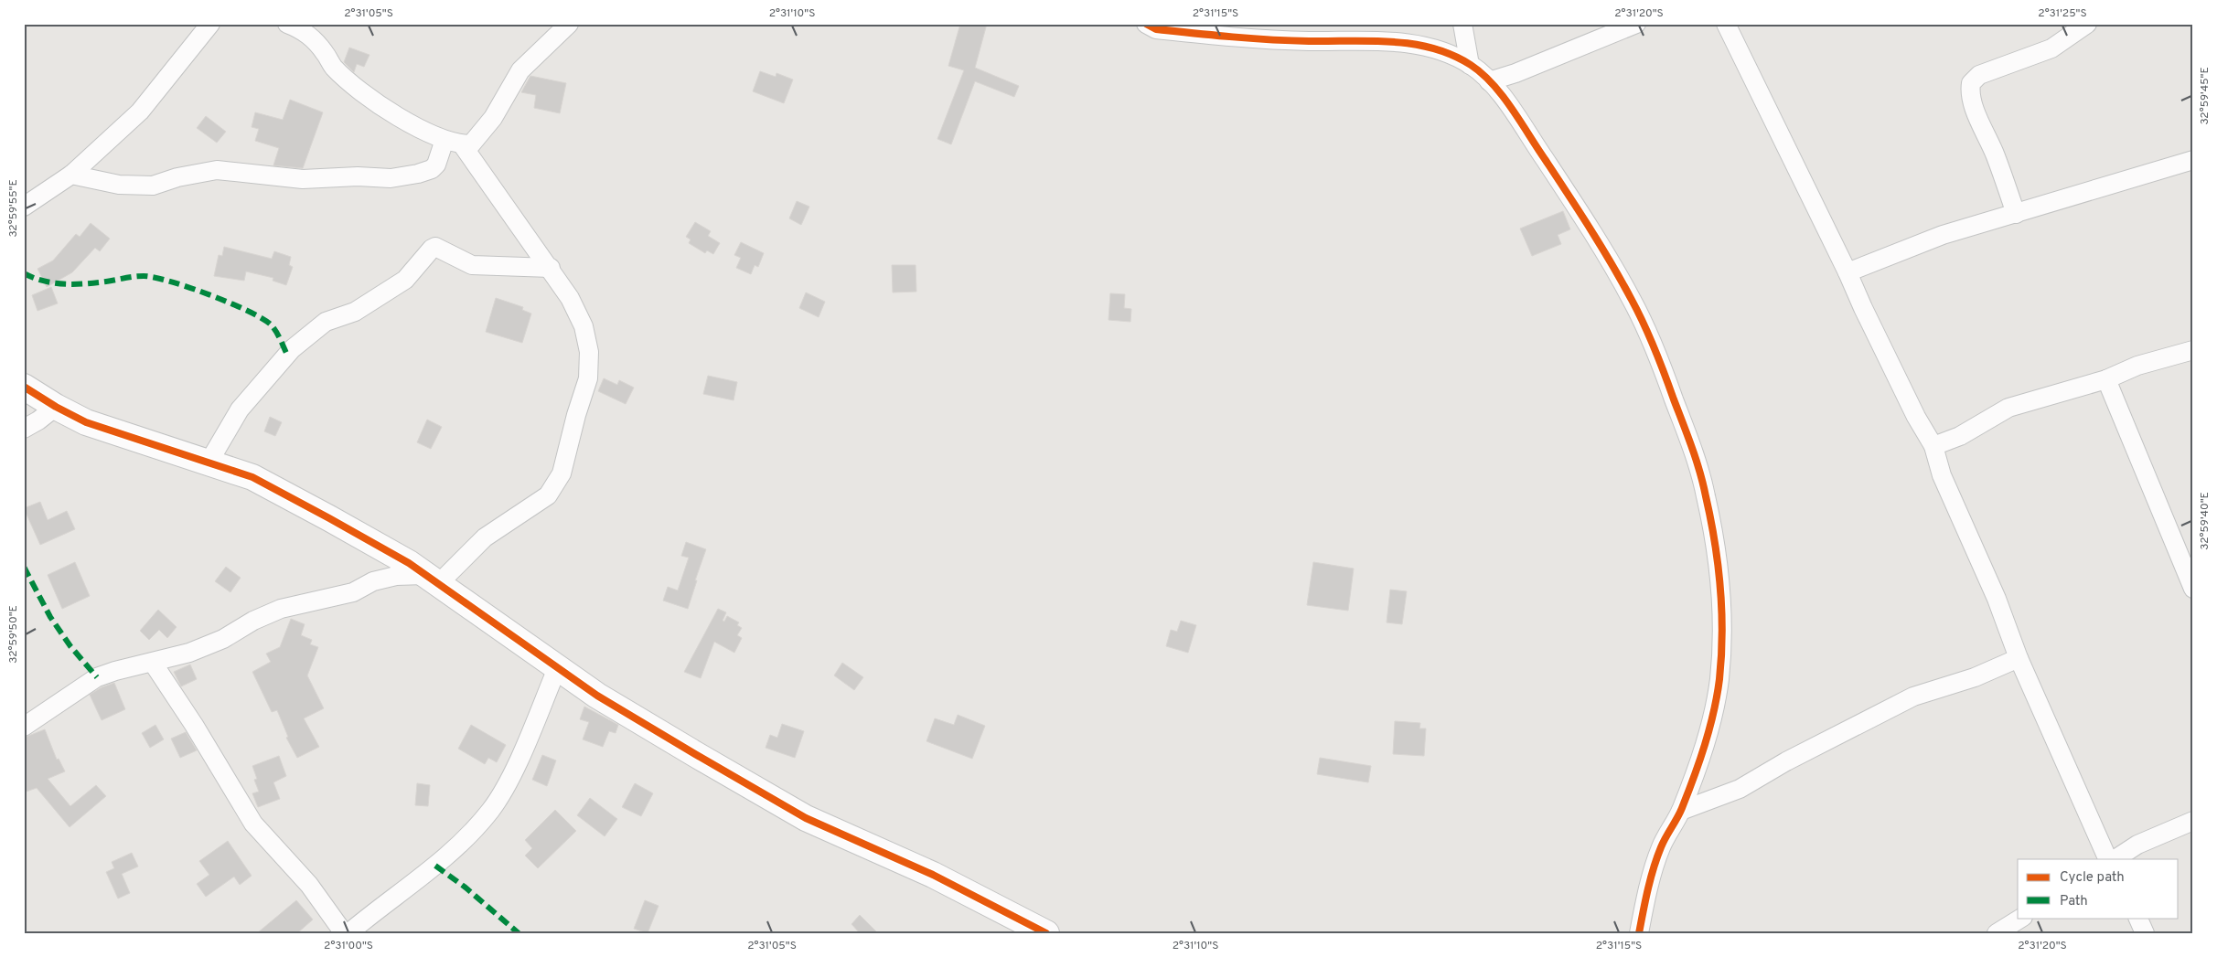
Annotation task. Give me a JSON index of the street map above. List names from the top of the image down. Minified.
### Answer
{"legend":["Cycle path","Path"],"coordinates":["2°31'05\"S","2°31'10\"S","2°31'15\"S","2°31'20\"S","2°31'25\"S","32°59'45\"E","32°59'55\"E","32°59'40\"E","32°59'50\"E","2°31'00\"S"]}
